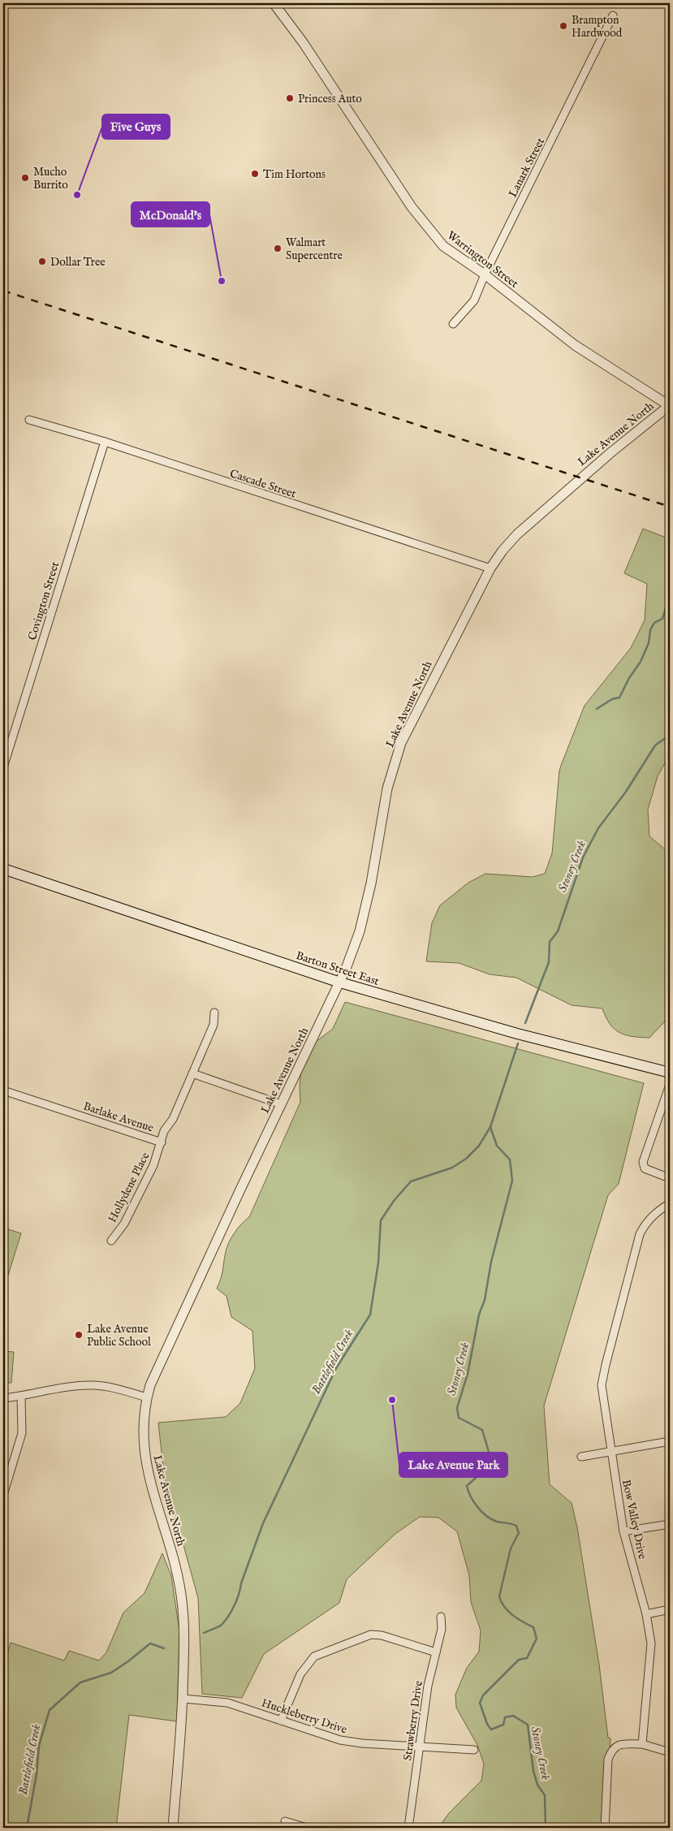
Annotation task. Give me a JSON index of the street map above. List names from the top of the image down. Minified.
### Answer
{"streets":{"main road":["Barton Street East"],"street":["Lanark Street","Warrington Street","Lake Avenue North","Cascade Street","Covington Street","Barlake Avenue","Hollydene Place","Bow Valley Drive","Huckleberry Drive","Strawberry Drive"]},"crossings":[["Lanark Street","Warrington Street"],["Warrington Street","Lake Avenue North"],["Lake Avenue North","Cascade Street"],["Lake Avenue North","Barton Street East"],["Lake Avenue North","Huckleberry Drive"],["Cascade Street","Covington Street"],["Barlake Avenue","Hollydene Place"],["Huckleberry Drive","Strawberry Drive"]],"water":["Stoney Creek","Battlefield Creek"],"places":["Brampton Hardwood","Princess Auto","Tim Hortons","Mucho Burrito","Five Guys","Walmart Supercentre","Dollar Tree","McDonald's","Lake Avenue Public School","Lake Avenue Park"]}
